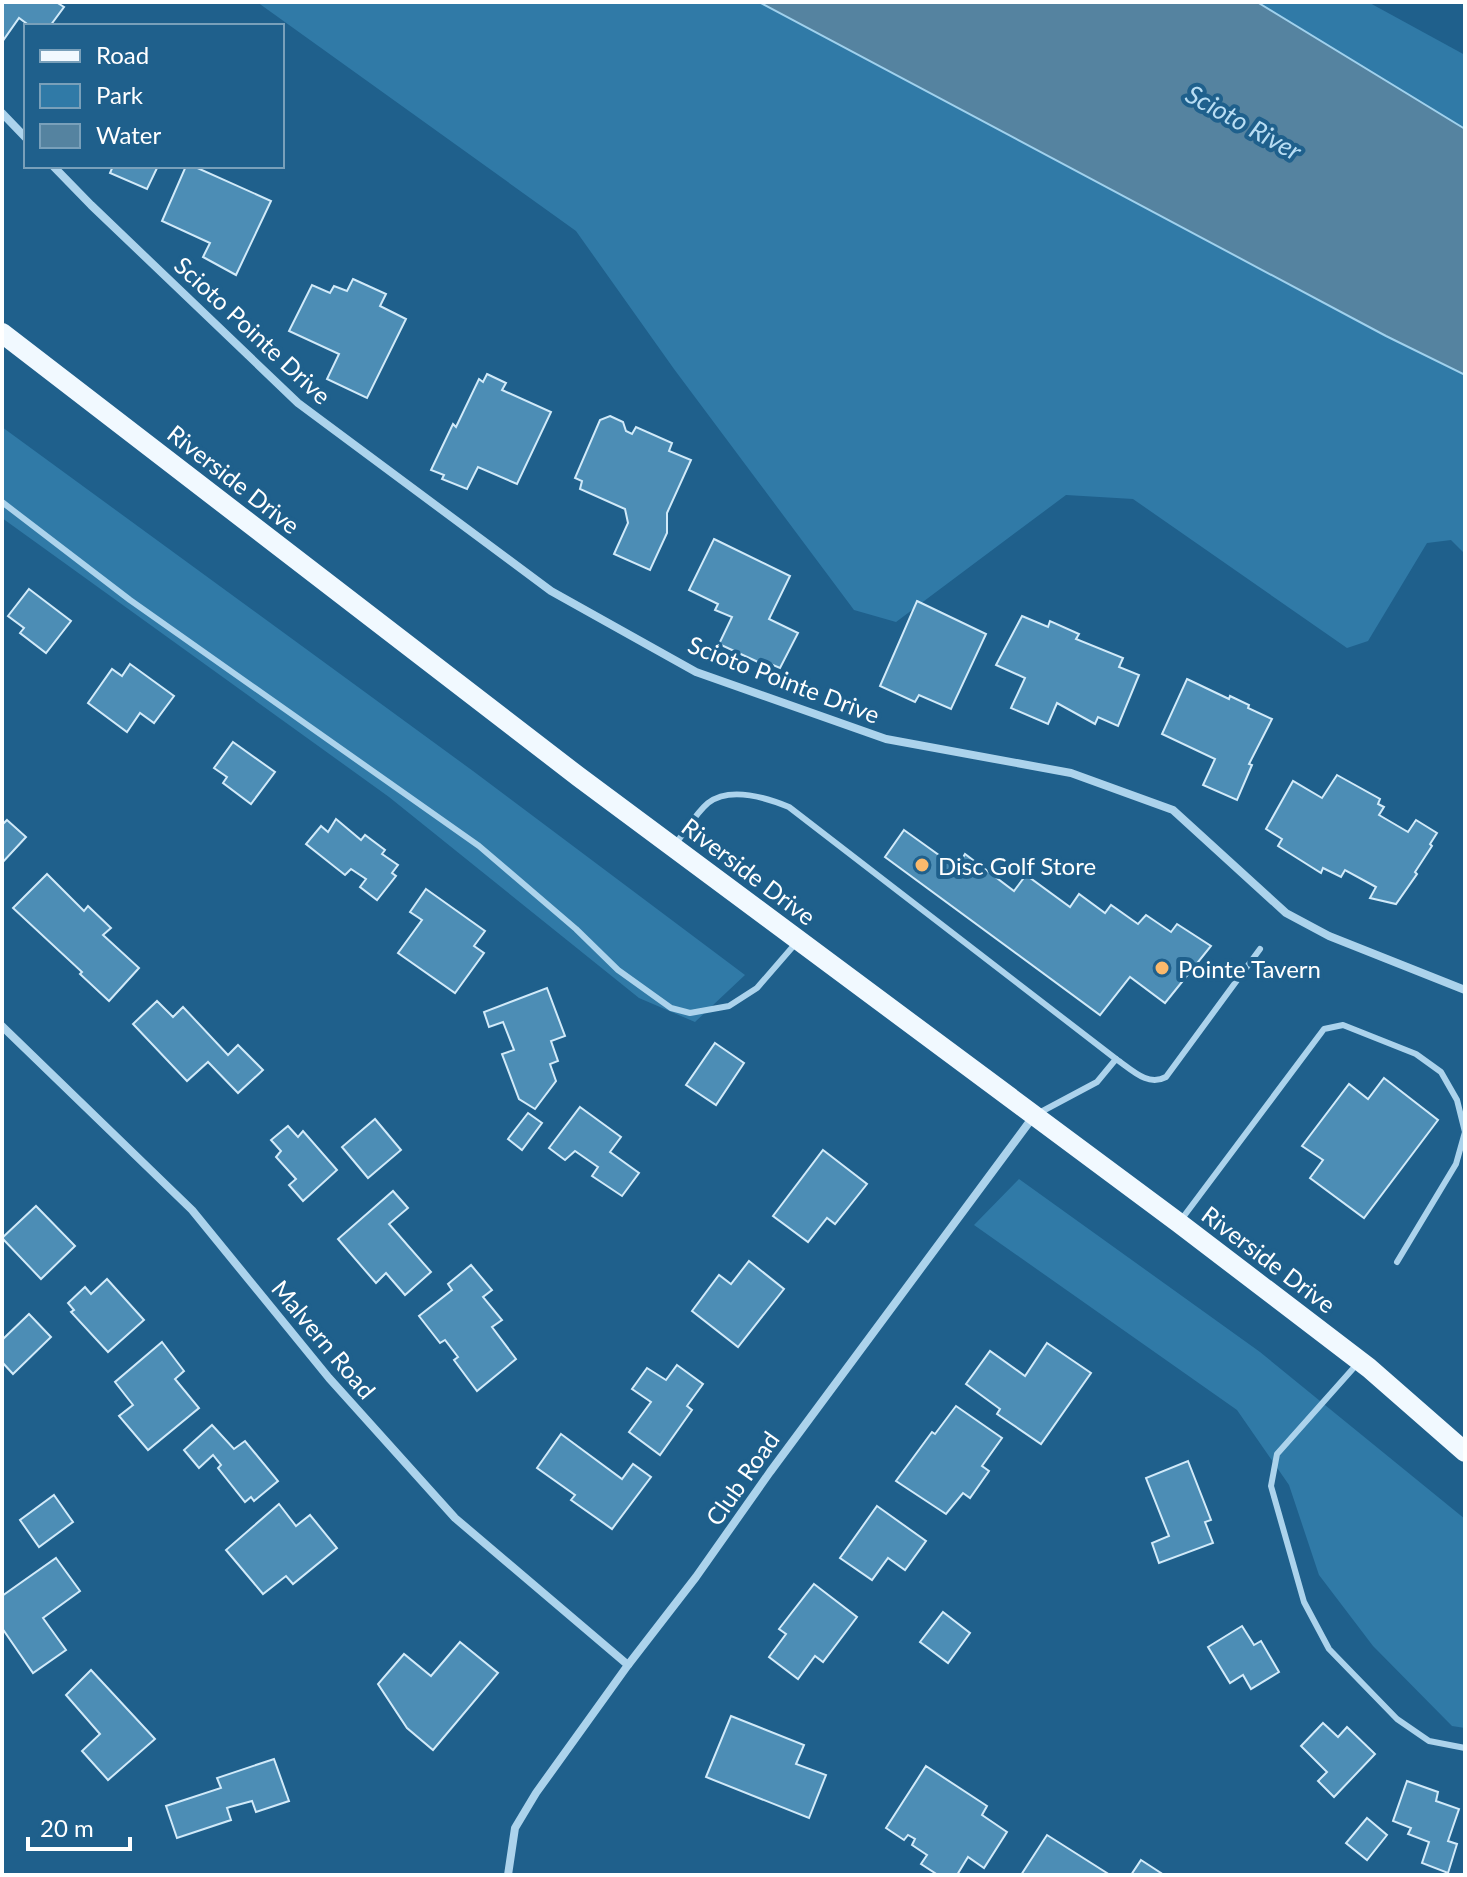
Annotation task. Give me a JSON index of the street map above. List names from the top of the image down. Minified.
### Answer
{"streets":{"main road":["Riverside Drive"],"street":["Scioto Pointe Drive","Malvern Road","Club Road"]},"crossings":[["Riverside Drive","Club Road"],["Malvern Road","Club Road"]],"water":["Scioto River"],"places":["Disc Golf Store","Pointe Tavern"],"legend":["Road","Park","Water"],"scale_bar":"20 m"}
